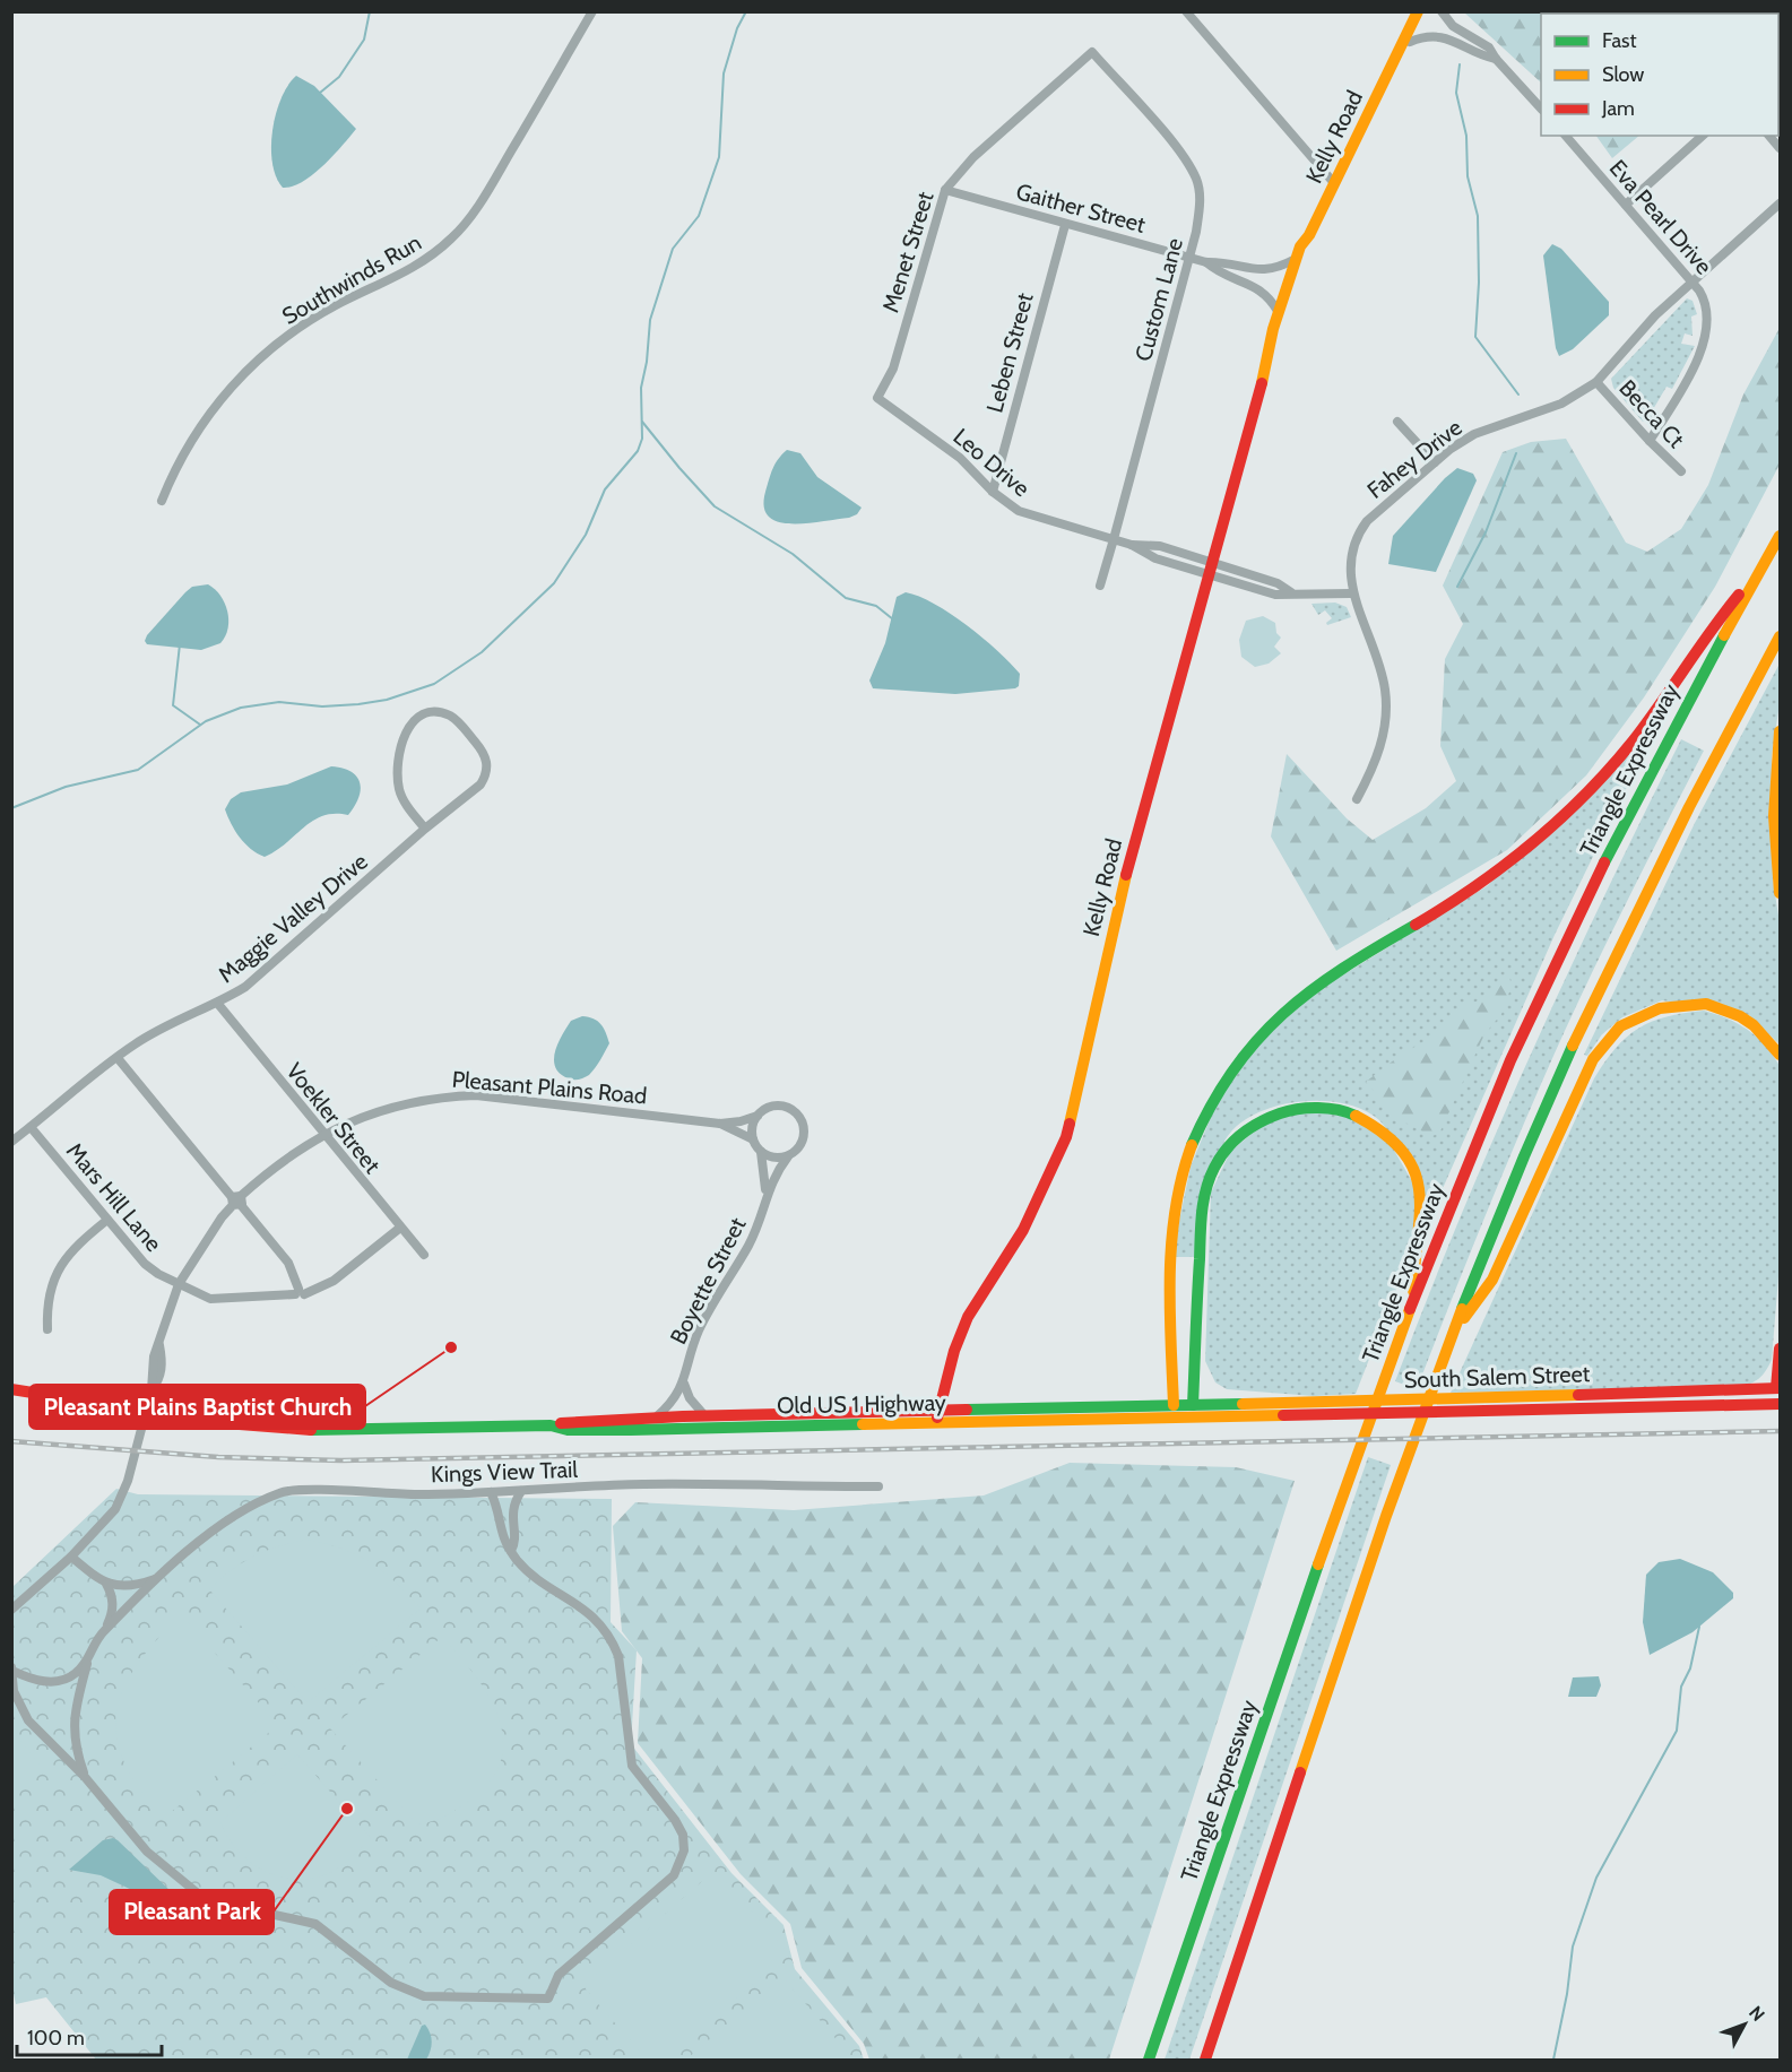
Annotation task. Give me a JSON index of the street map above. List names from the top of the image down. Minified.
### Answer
{"streets":{"main road":["Kelly Road","Triangle Expressway","South Salem Street","Old US 1 Highway"],"street":["Gaither Street","Eva Pearl Drive","Menet Street","Southwinds Run","Custom Lane","Leben Street","Becca Ct","Fahey Drive","Leo Drive","Maggie Valley Drive","Pleasant Plains Road","Voekler Street","Mars Hill Lane","Boyette Street","Kings View Trail"]},"crossings":[["Kelly Road","Gaither Street"],["Kelly Road","Leo Drive"],["Kelly Road","Old US 1 Highway"],["Gaither Street","Menet Street"],["Gaither Street","Custom Lane"],["Gaither Street","Leben Street"],["Eva Pearl Drive","Becca Ct"],["Eva Pearl Drive","Fahey Drive"],["Menet Street","Custom Lane"],["Menet Street","Leo Drive"],["Custom Lane","Leo Drive"],["Leben Street","Leo Drive"],["Becca Ct","Fahey Drive"],["Fahey Drive","Leo Drive"],["Maggie Valley Drive","Voekler Street"],["Maggie Valley Drive","Mars Hill Lane"],["Pleasant Plains Road","Voekler Street"],["Pleasant Plains Road","Mars Hill Lane"],["Pleasant Plains Road","Boyette Street"],["Pleasant Plains Road","Old US 1 Highway"],["Voekler Street","Mars Hill Lane"],["Boyette Street","Old US 1 Highway"],["South Salem Street","Old US 1 Highway"]],"places":["Pleasant Plains Baptist Church","Pleasant Park"],"legend":["Fast","Slow","Jam"],"scale_bar":"100 m","north":"top right"}
